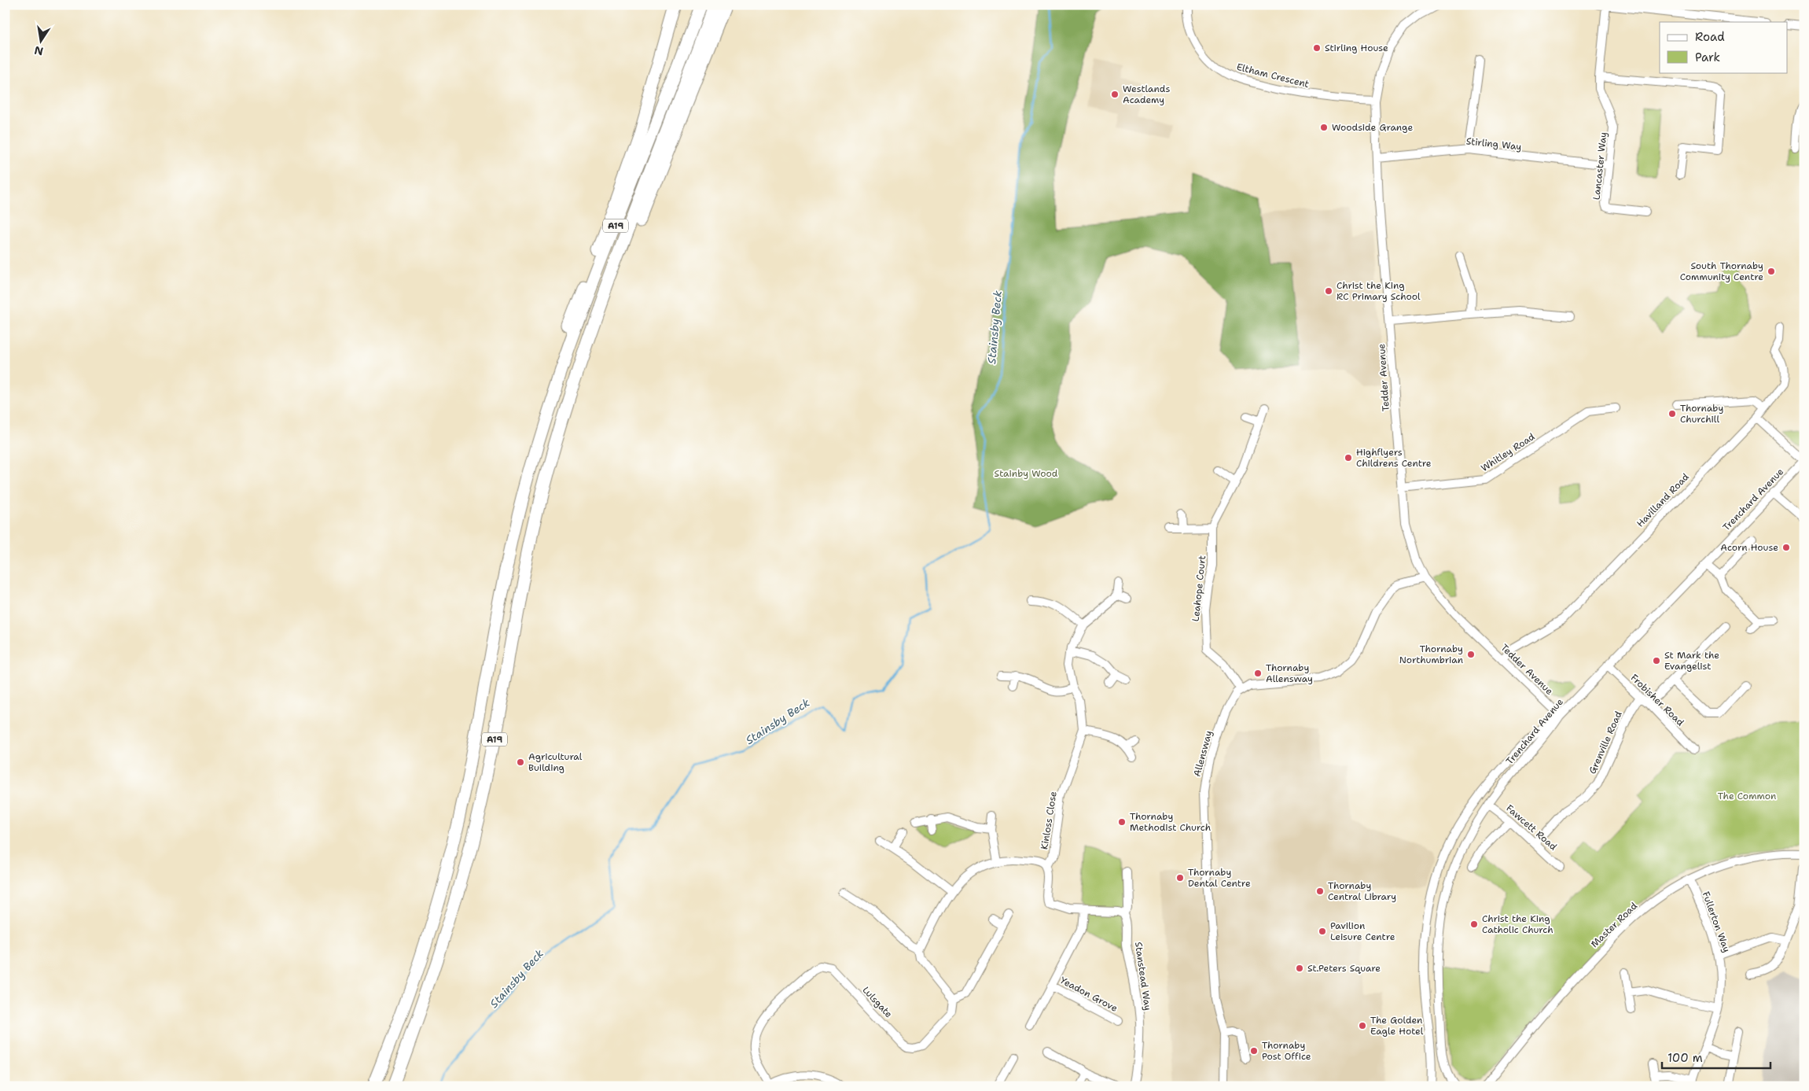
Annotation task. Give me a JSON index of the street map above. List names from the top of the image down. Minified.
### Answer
{"streets":{"highway":["A19"],"street":["Eltham Crescent","Stirling Way","Lancaster Way","Tedder Avenue","Whitley Road","Trenchard Avenue","Havilland Road","Leahope Court","Frobisher Road","Grenville Road","Allensway","Kinloss Close","Fawcett Road","Fullerton Way","Master Road","Stanstead Way","Yeadon Grove","Lulsgate"]},"crossings":[["Eltham Crescent","Tedder Avenue"],["Stirling Way","Lancaster Way"],["Stirling Way","Tedder Avenue"],["Tedder Avenue","Whitley Road"],["Tedder Avenue","Trenchard Avenue"],["Tedder Avenue","Havilland Road"],["Trenchard Avenue","Frobisher Road"],["Trenchard Avenue","Fawcett Road"],["Leahope Court","Allensway"],["Frobisher Road","Grenville Road"],["Grenville Road","Fawcett Road"],["Fullerton Way","Master Road"]],"water":["Stainsby Beck"],"parks":["Stainby Wood","The Common"],"places":["Stirling House","Westlands Academy","Woodside Grange","South Thornaby Community Centre","Christ the King RC Primary School","Thornaby Churchill","Highflyers Childrens Centre","Acorn House","Thornaby Northumbrian","St Mark the Evangelist","Thornaby Allensway","Agricultural Building","Thornaby Methodist Church","Thornaby Dental Centre","Thornaby Central Library","Christ the King Catholic Church","Pavilion Leisure Centre","St.Peters Square","The Golden Eagle Hotel","Thornaby Post Office"],"legend":["Road","Park"],"scale_bar":"100 m","north":"bottom"}
